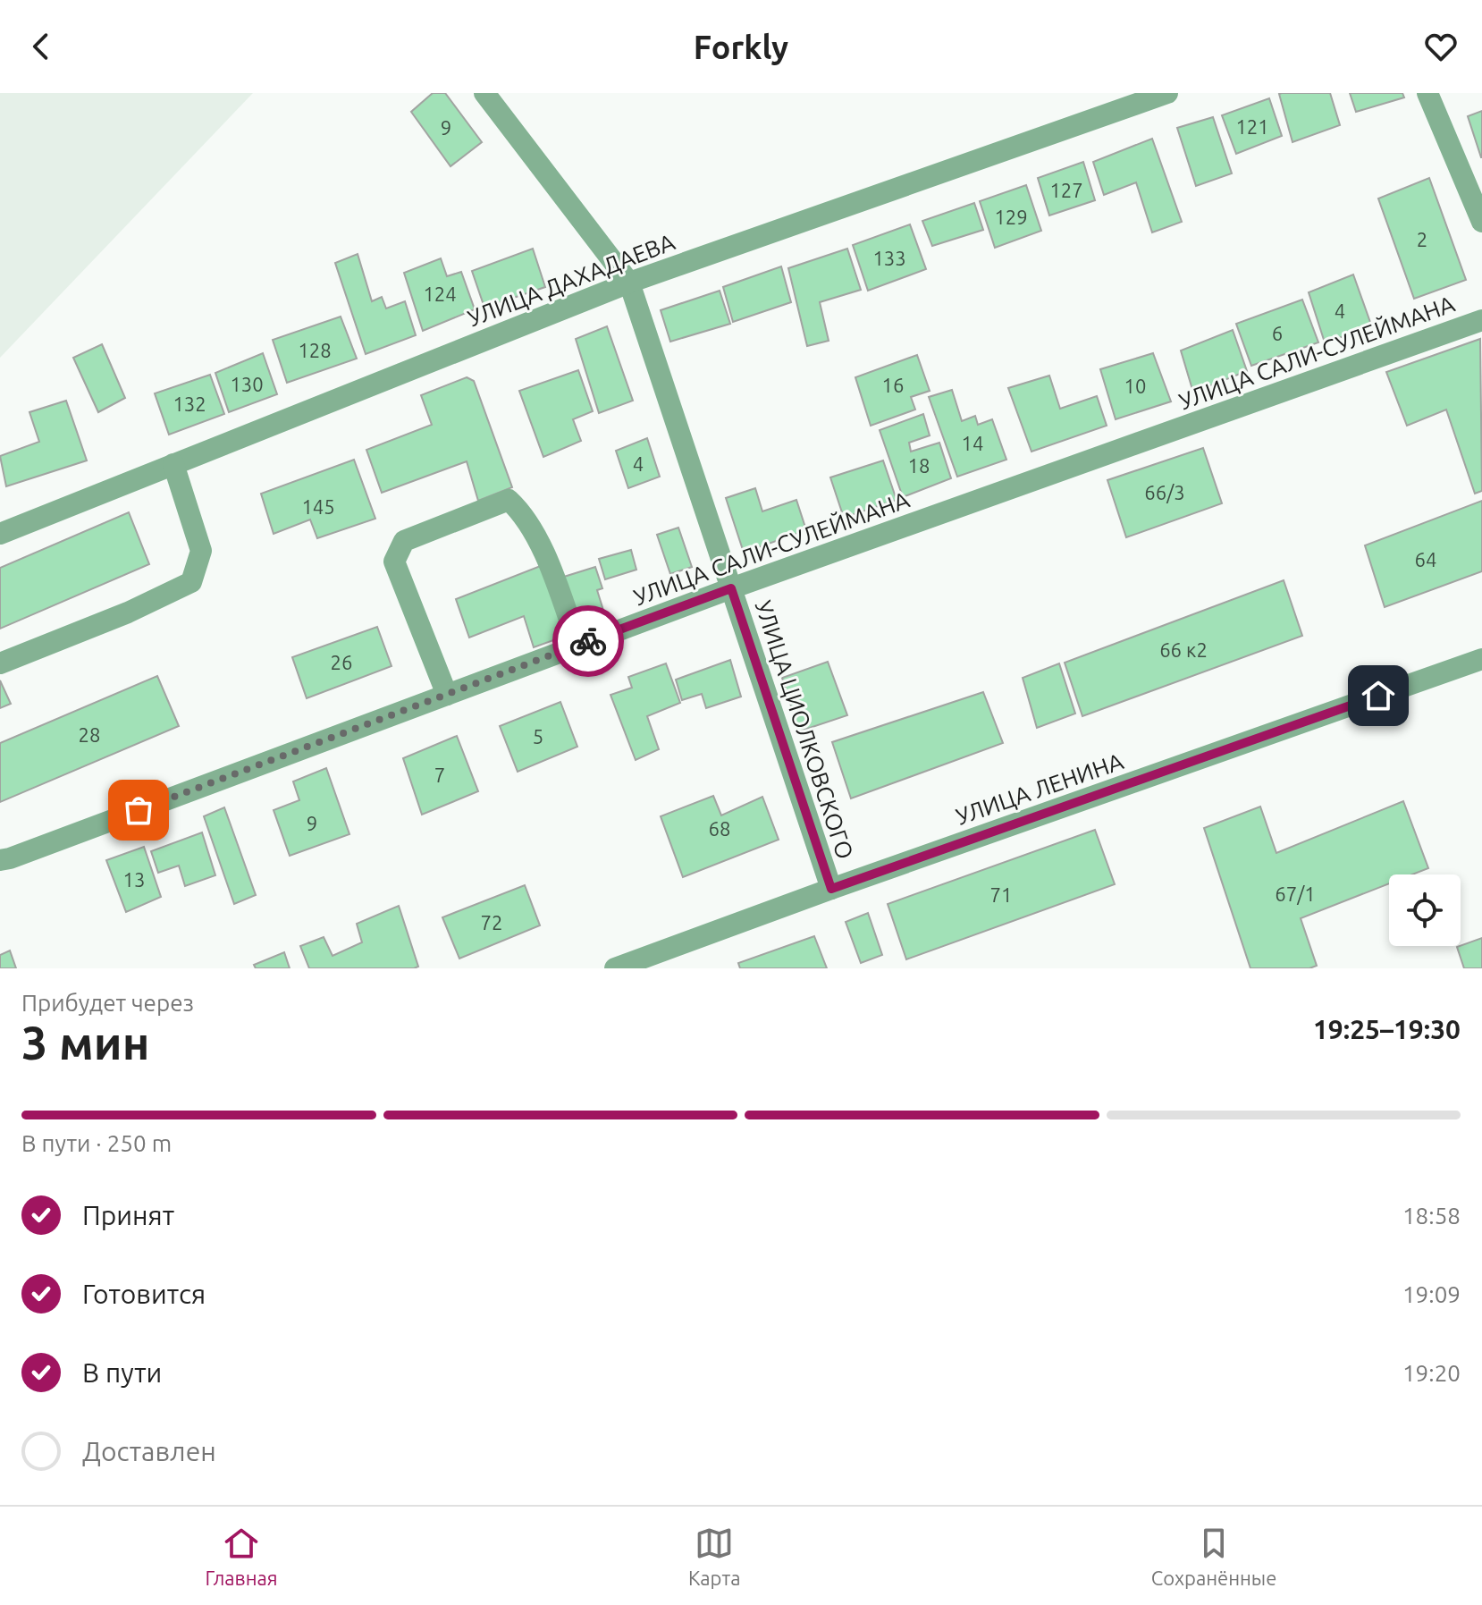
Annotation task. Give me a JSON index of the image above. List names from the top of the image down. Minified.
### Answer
{"streets":{"street":["УЛИЦА ДАХАДАЕВА","УЛИЦА САЛИ-СУЛЕЙМАНА","УЛИЦА ЦИОЛКОВСКОГО","УЛИЦА ЛЕНИНА"]},"crossings":[["УЛИЦА ДАХАДАЕВА","УЛИЦА ЦИОЛКОВСКОГО"],["УЛИЦА САЛИ-СУЛЕЙМАНА","УЛИЦА ЦИОЛКОВСКОГО"],["УЛИЦА ЦИОЛКОВСКОГО","УЛИЦА ЛЕНИНА"]],"house_numbers":["121","9","127","129","2","133","124","4","6","128","130","16","10","132","14","4","18","66/3","145","64","66 к2","26","28","5","7","9","68","13","67/1","71","72"],"page":{"header":"Forkly","heading":["3 мин","Прибудет через","19:25–19:30"],"bar":"В пути · 250 m","list":[["Принят","18:58"],["Готовится","19:09"],["В пути","19:20"],"Доставлен"],"tabs":["Главная","Карта","Сохранённые"]}}
